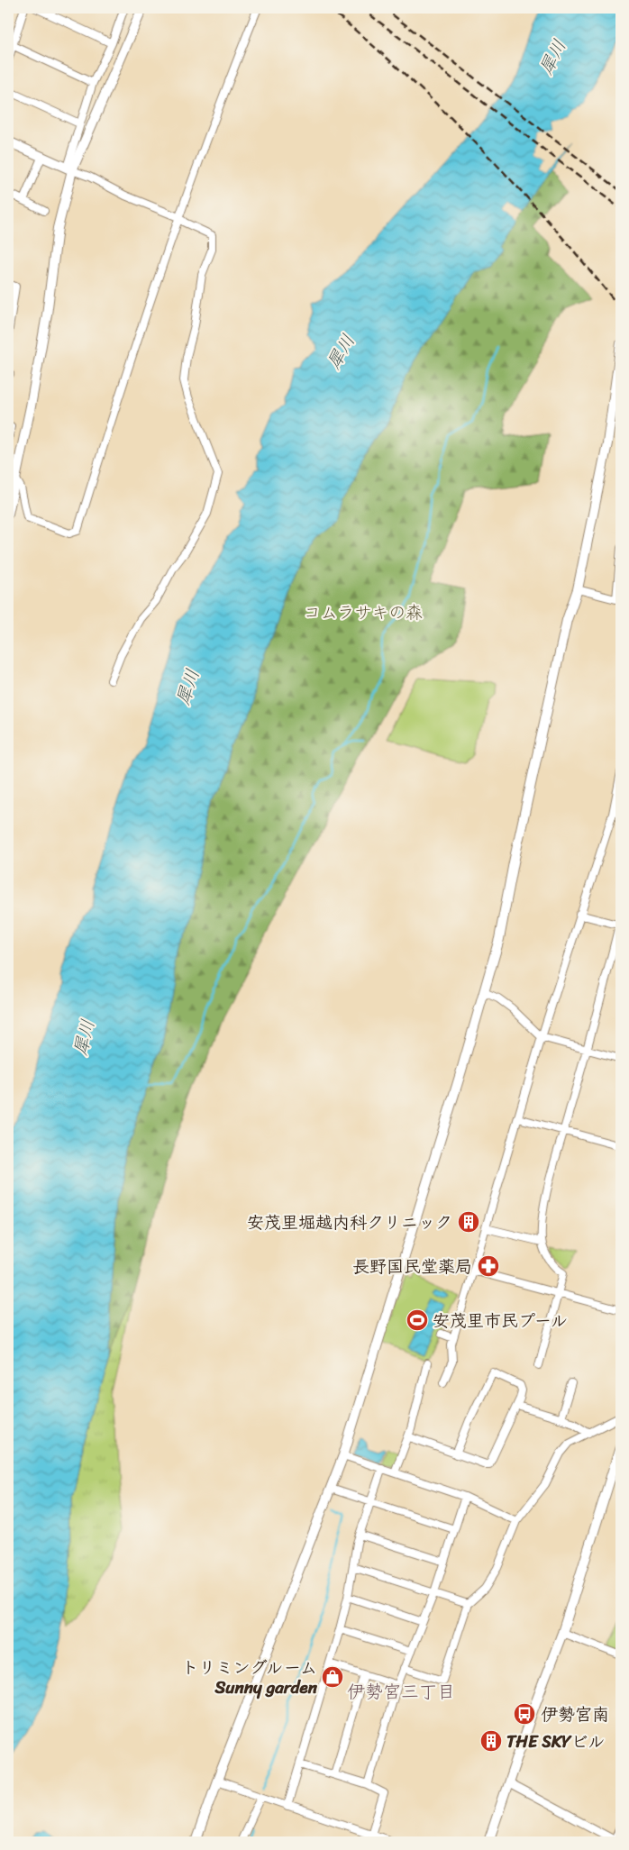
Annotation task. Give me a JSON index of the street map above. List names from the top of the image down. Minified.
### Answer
{"districts":["伊勢宮三丁目"],"water":["犀川"],"parks":["コムラサキの森"],"places":{"building":["安茂里堀越内科クリニック","THE SKYビル"],"pharmacy":["長野国民堂薬局"],"sports":["安茂里市民プール"],"shop":["トリミングルーム Sunny garden"],"bus stop":["伊勢宮南"]}}
